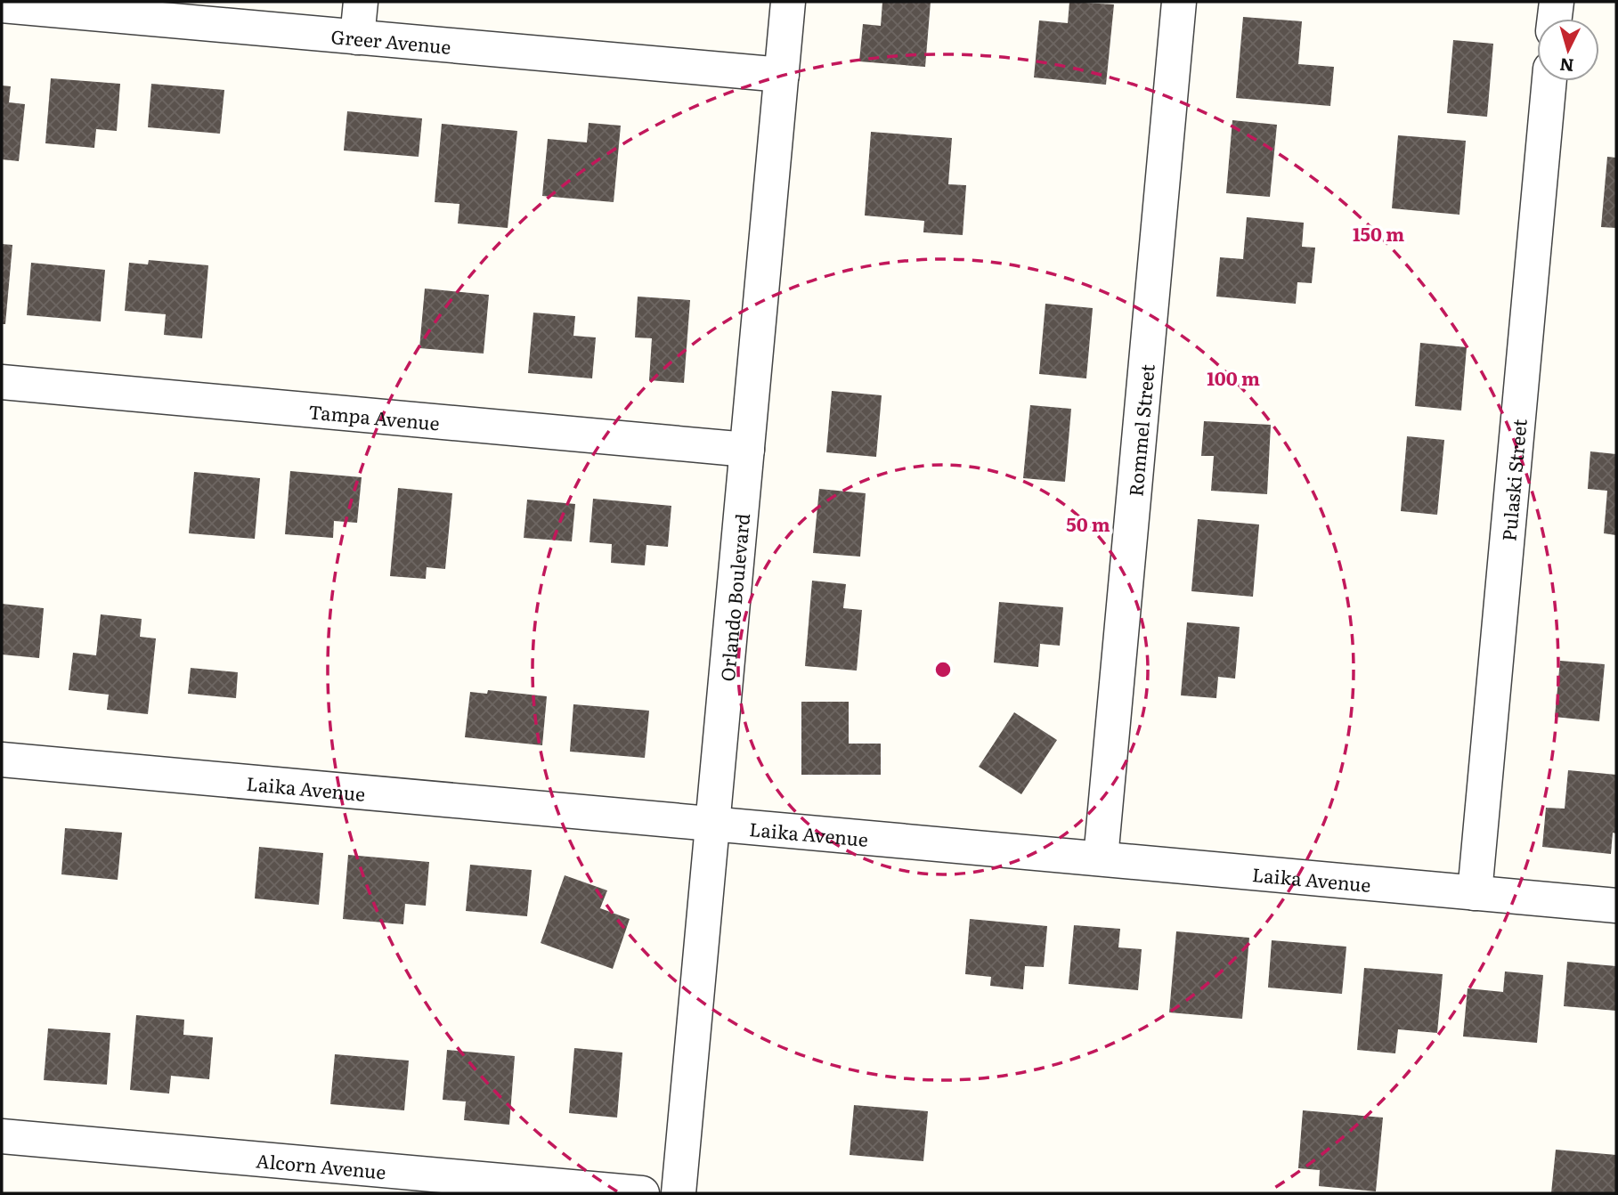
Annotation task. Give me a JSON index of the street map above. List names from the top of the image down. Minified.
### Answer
{"streets":{"street":["Greer Avenue","Tampa Avenue","Rommel Street","Pulaski Street","Orlando Boulevard","Laika Avenue","Alcorn Avenue"]},"crossings":[["Greer Avenue","Orlando Boulevard"],["Tampa Avenue","Orlando Boulevard"],["Rommel Street","Laika Avenue"],["Pulaski Street","Laika Avenue"],["Orlando Boulevard","Laika Avenue"]],"north":"bottom","rings":["150 m","100 m","50 m"]}
